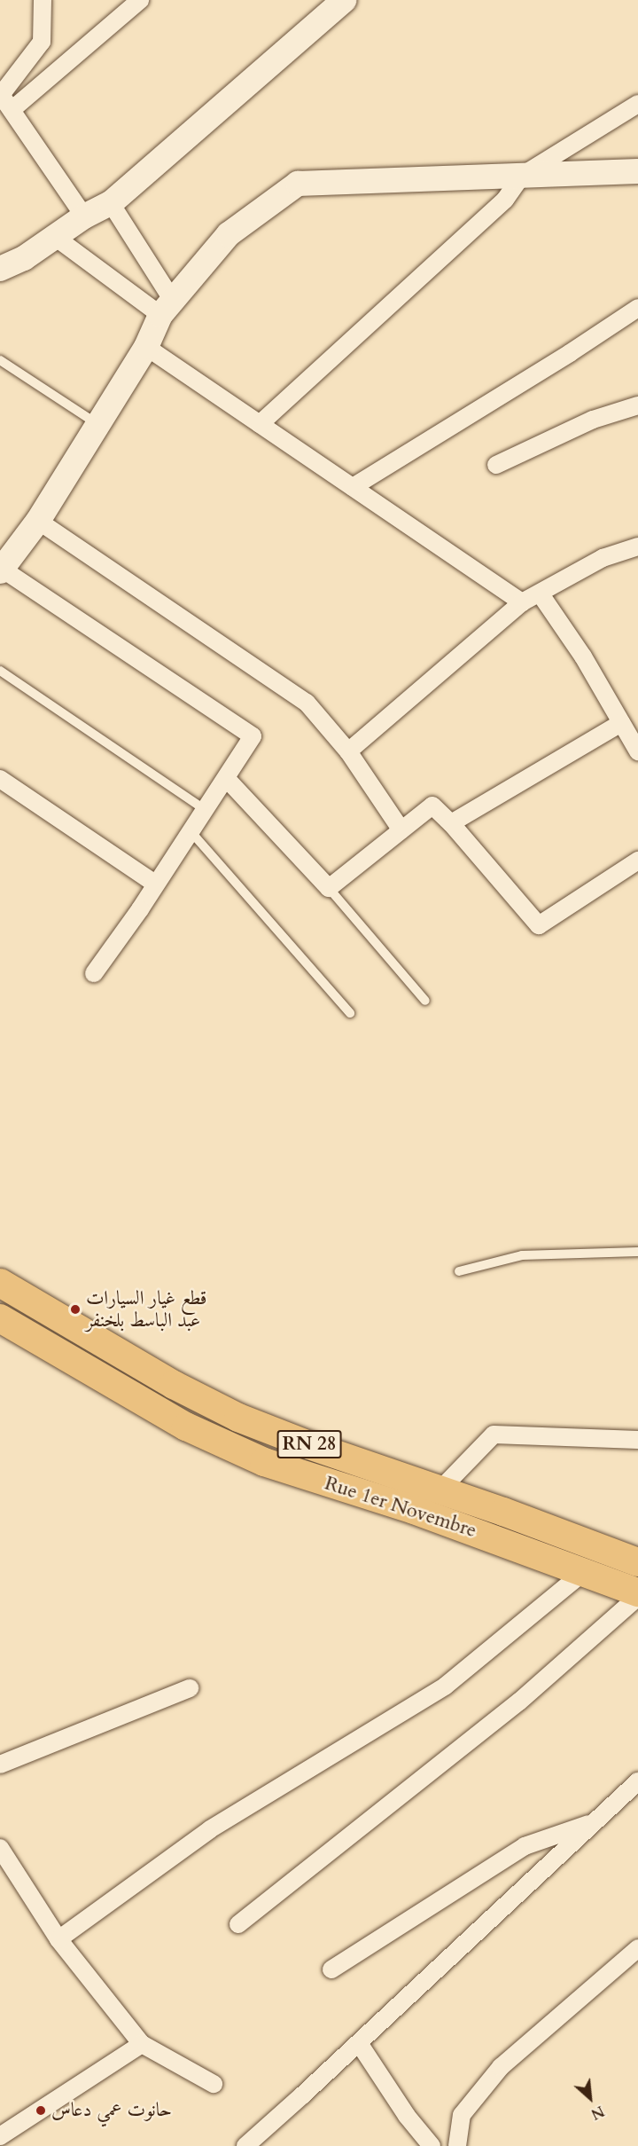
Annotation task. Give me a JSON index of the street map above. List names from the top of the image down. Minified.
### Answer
{"streets":{"main road":["RN 28","Rue 1er Novembre"]},"places":["قطع غيار السيارات عبد الباسط بلخنفر","حانوت عمي دعاس"],"north":"bottom right"}
